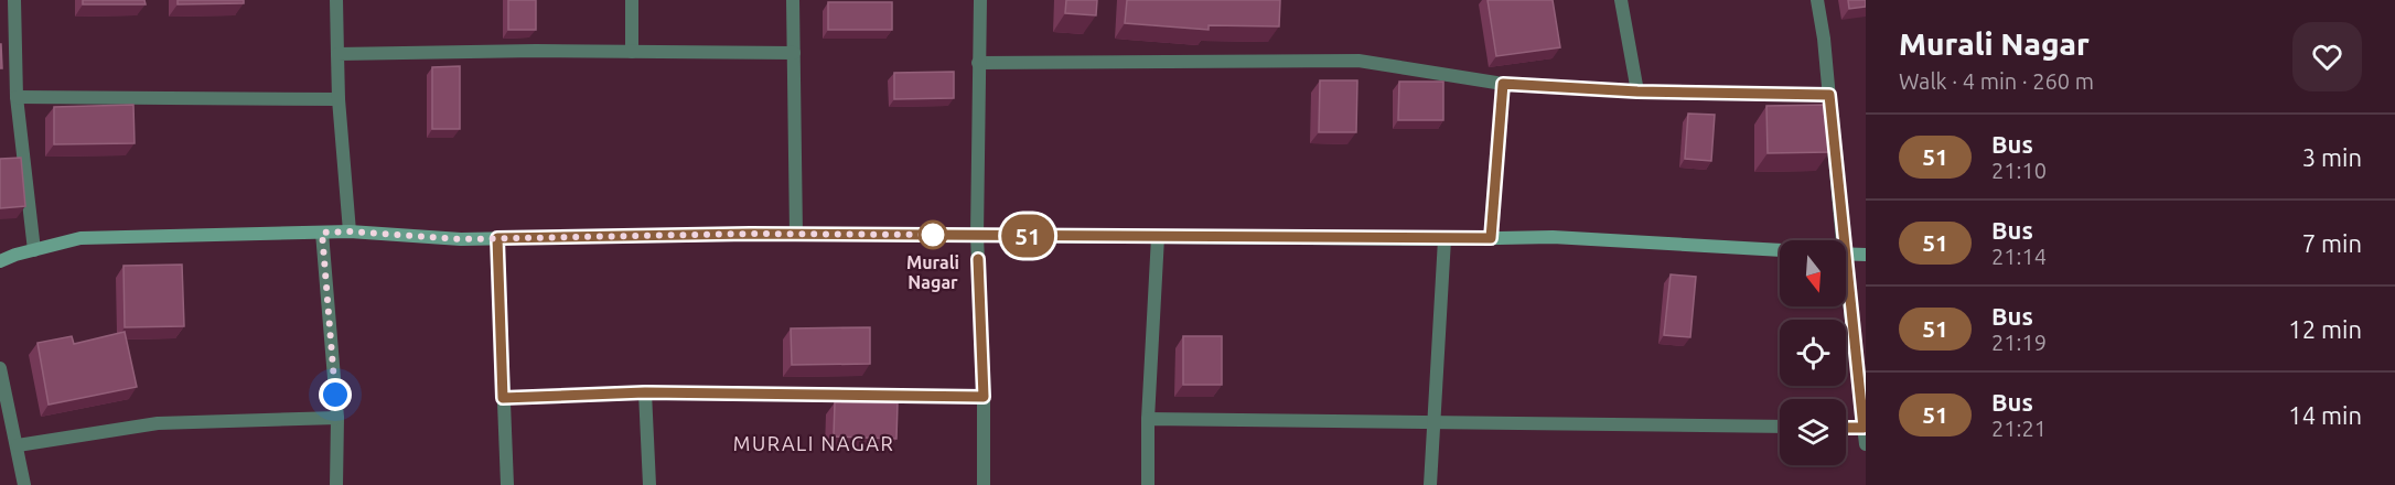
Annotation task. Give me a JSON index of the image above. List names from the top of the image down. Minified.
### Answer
{"districts":["MURALI NAGAR"],"places":["Murali Nagar"],"lines":["bus line 51"],"north":"bottom","page":{"on_map":"51","heading":["Murali Nagar","Walk · 4 min · 260 m"],"list":[{"mark":"51","name":"Bus","note":"21:10","value":"3 min"},{"mark":"51","name":"Bus","note":"21:14","value":"7 min"},{"mark":"51","name":"Bus","note":"21:19","value":"12 min"},{"mark":"51","name":"Bus","note":"21:21","value":"14 min"}]}}
